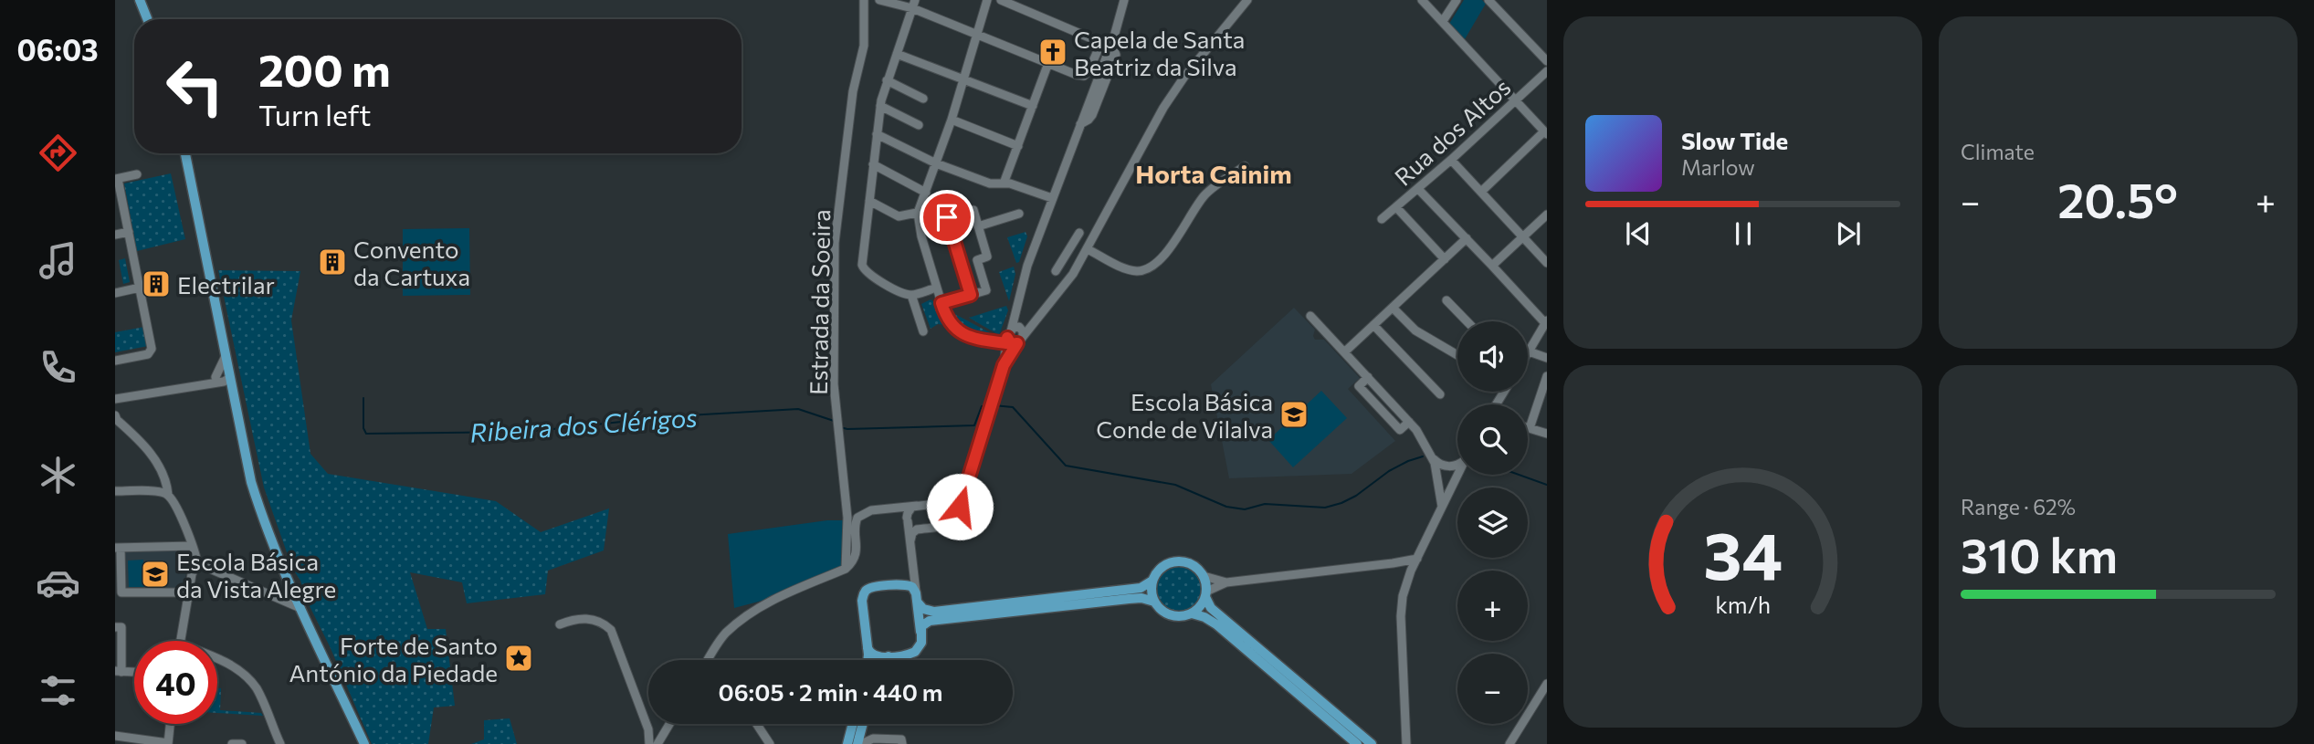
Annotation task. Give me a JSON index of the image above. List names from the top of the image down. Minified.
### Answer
{"streets":{"street":["Rua dos Altos","Estrada da Soeira"]},"districts":["Horta Cainim"],"water":["Ribeira dos Clérigos"],"places":{"church":["Capela de Santa Beatriz da Silva"],"building":["Convento da Cartuxa","Electrilar"],"school or university":["Escola Básica Conde de Vilalva","Escola Básica da Vista Alegre"],"place":["Forte de Santo António da Piedade"]},"page":{"tabs":"06:03","tile":["Climate",["Range · 62%","310 km"]],"turn":["200 m","Turn left"],"song":["Slow Tide","Marlow"],"heat":["−","20.5°","+"],"map_buttons":["+","−"],"limit":"40","trip":"06:05 · 2 min · 440 m","gauge":["34","km/h"]}}
